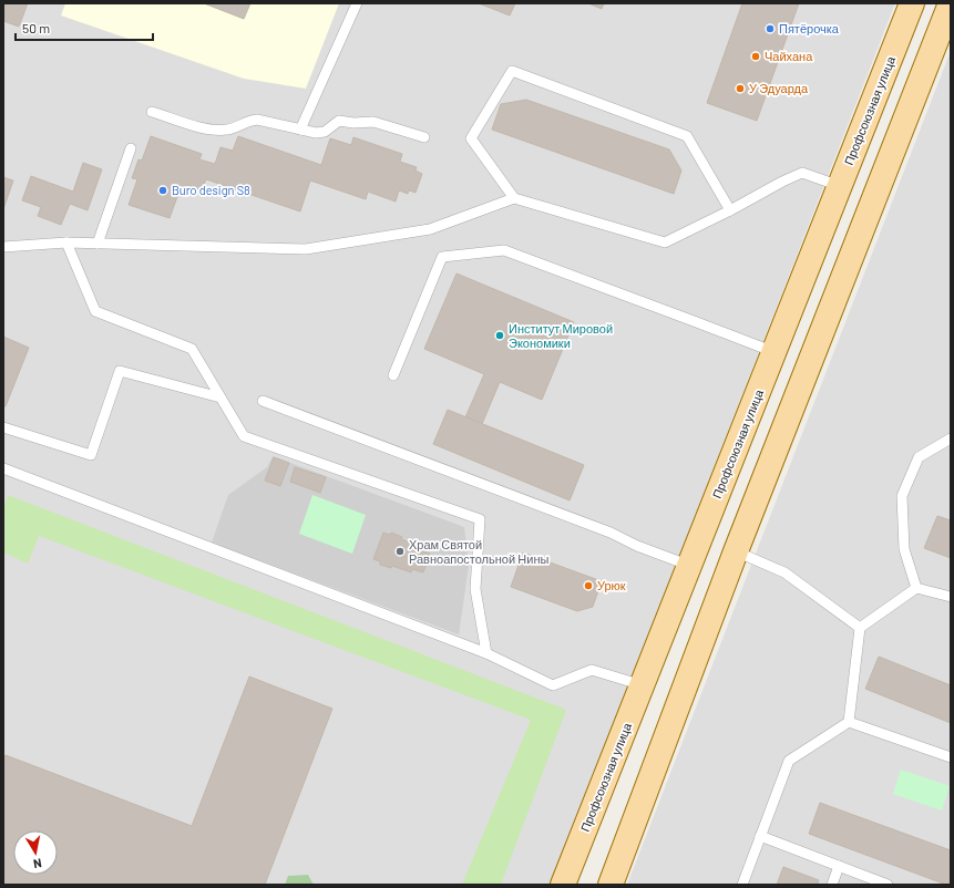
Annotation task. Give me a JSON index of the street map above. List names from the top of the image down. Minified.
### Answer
{"streets":{"main road":["Профсоюзная улица"]},"places":["Пятёрочка","Чайхана","У Эдуарда","Buro design S8","Институт Мировой Экономики","Храм Святой Равноапостольной Нины","Урюк"],"scale_bar":"50 m","north":"bottom"}
